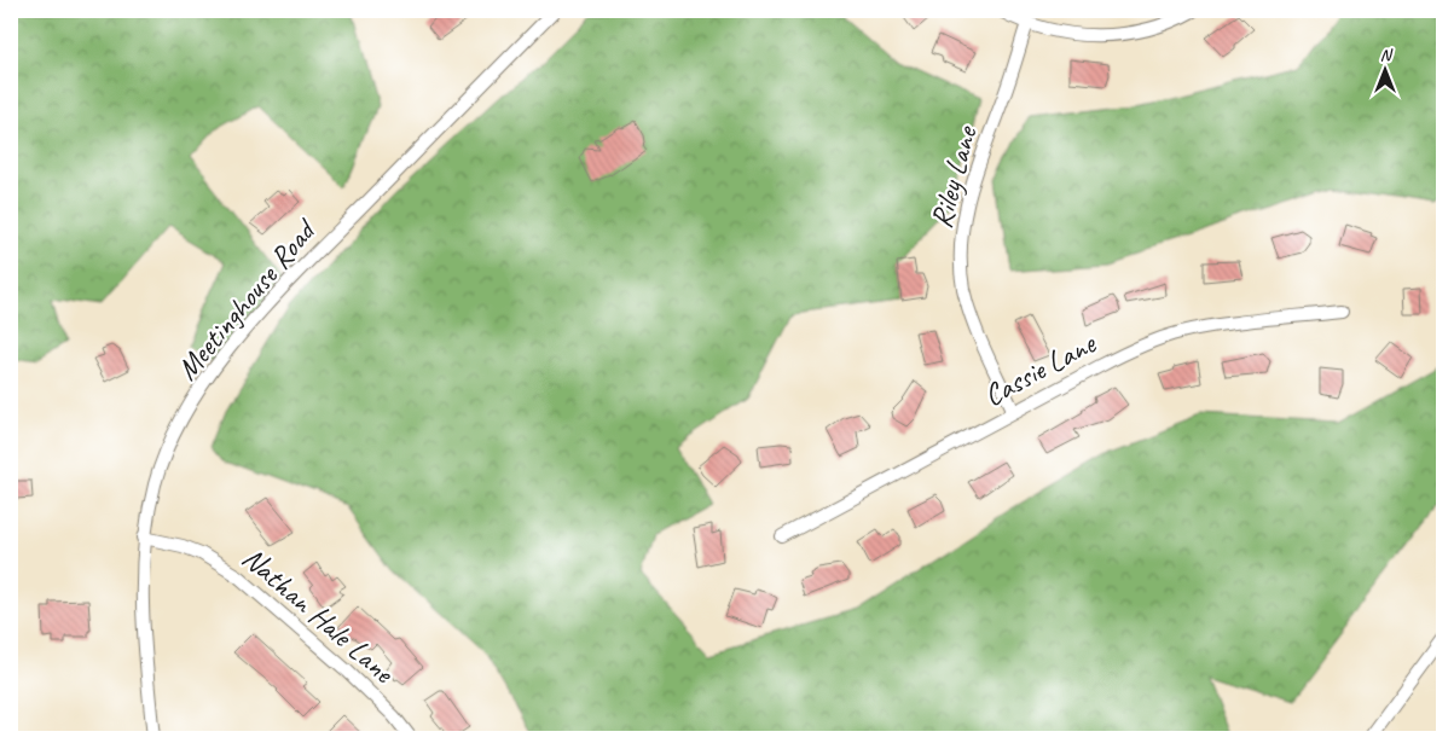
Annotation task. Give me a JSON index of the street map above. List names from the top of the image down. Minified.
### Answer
{"streets":{"street":["Riley Lane","Meetinghouse Road","Cassie Lane","Nathan Hale Lane"]},"crossings":[["Riley Lane","Cassie Lane"],["Meetinghouse Road","Nathan Hale Lane"]],"north":"top"}
